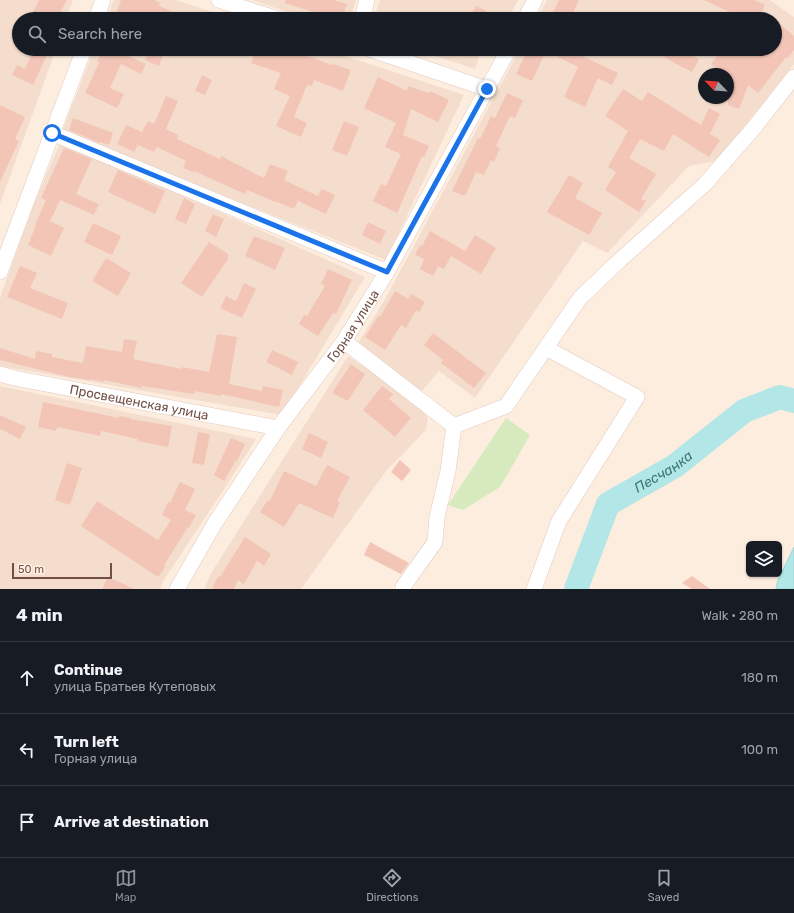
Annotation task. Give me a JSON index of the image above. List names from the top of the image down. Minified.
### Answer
{"streets":{"street":["Горная улица","Просвещенская улица"]},"crossings":[["Горная улица","Просвещенская улица"]],"water":["Песчанка"],"scale_bar":"50 m","north":"top left","page":{"search":"Search here","scale":"50 m","heading":["4 min","Walk · 280 m"],"list":[["Continue","улица Братьев Кутеповых","180 m"],["Turn left","Горная улица","100 m"],"Arrive at destination"],"nav":["Map","Directions","Saved"]}}
